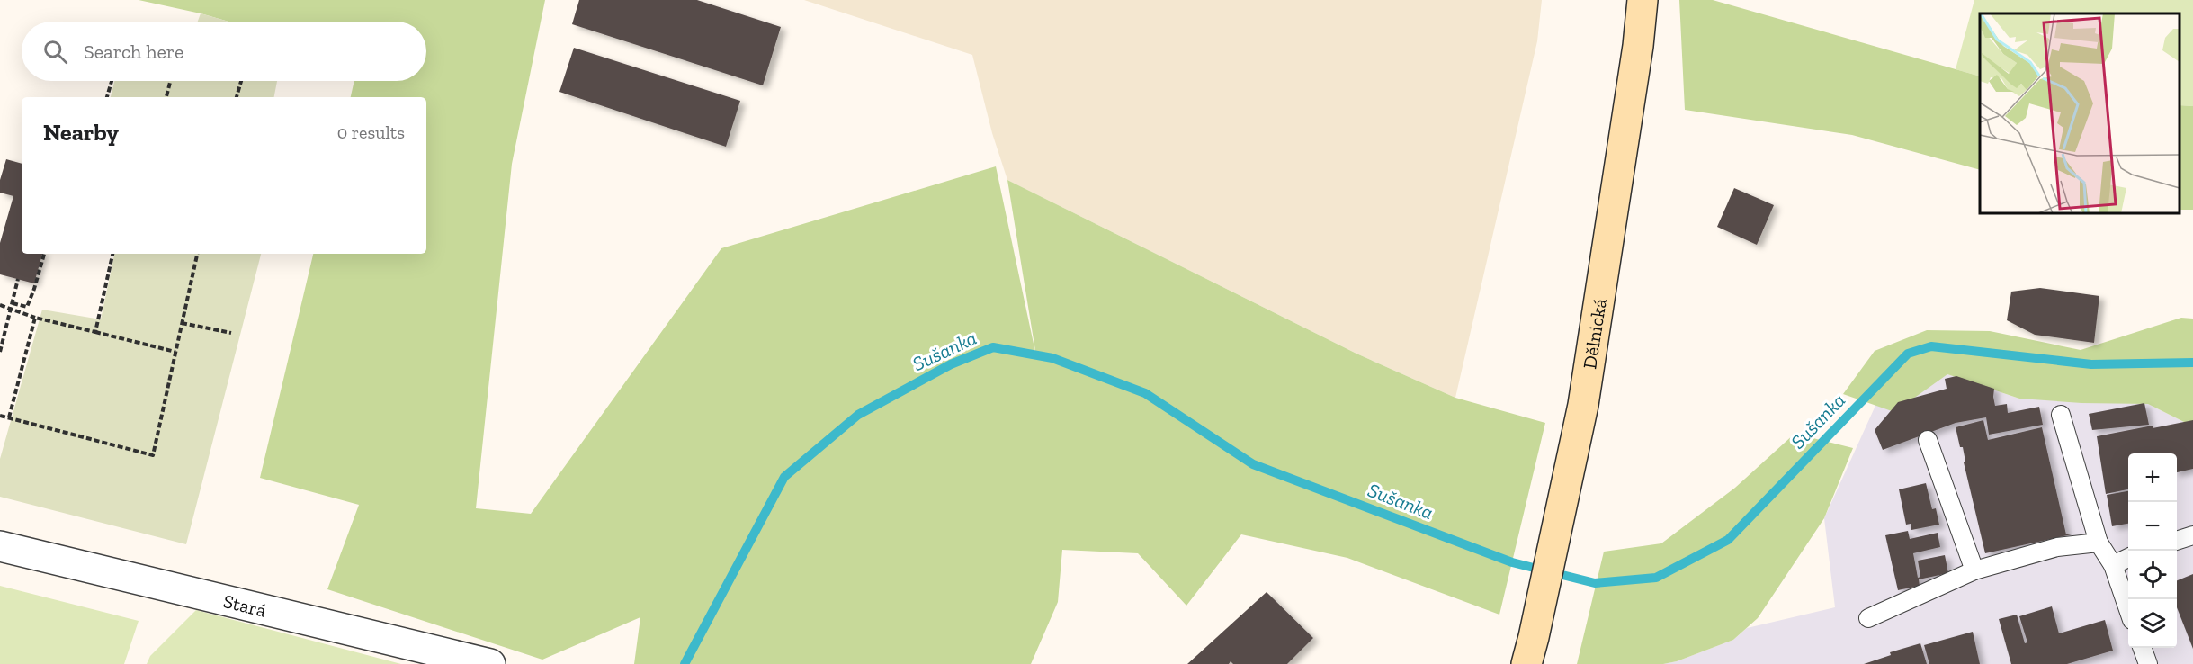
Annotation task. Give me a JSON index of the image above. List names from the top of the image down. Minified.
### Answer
{"streets":{"main road":["Dělnická"],"street":["Stará"]},"water":["Sušanka"],"page":{"search":"Search here","heading":["Nearby","0 results"],"map_buttons":["+","−"]}}
